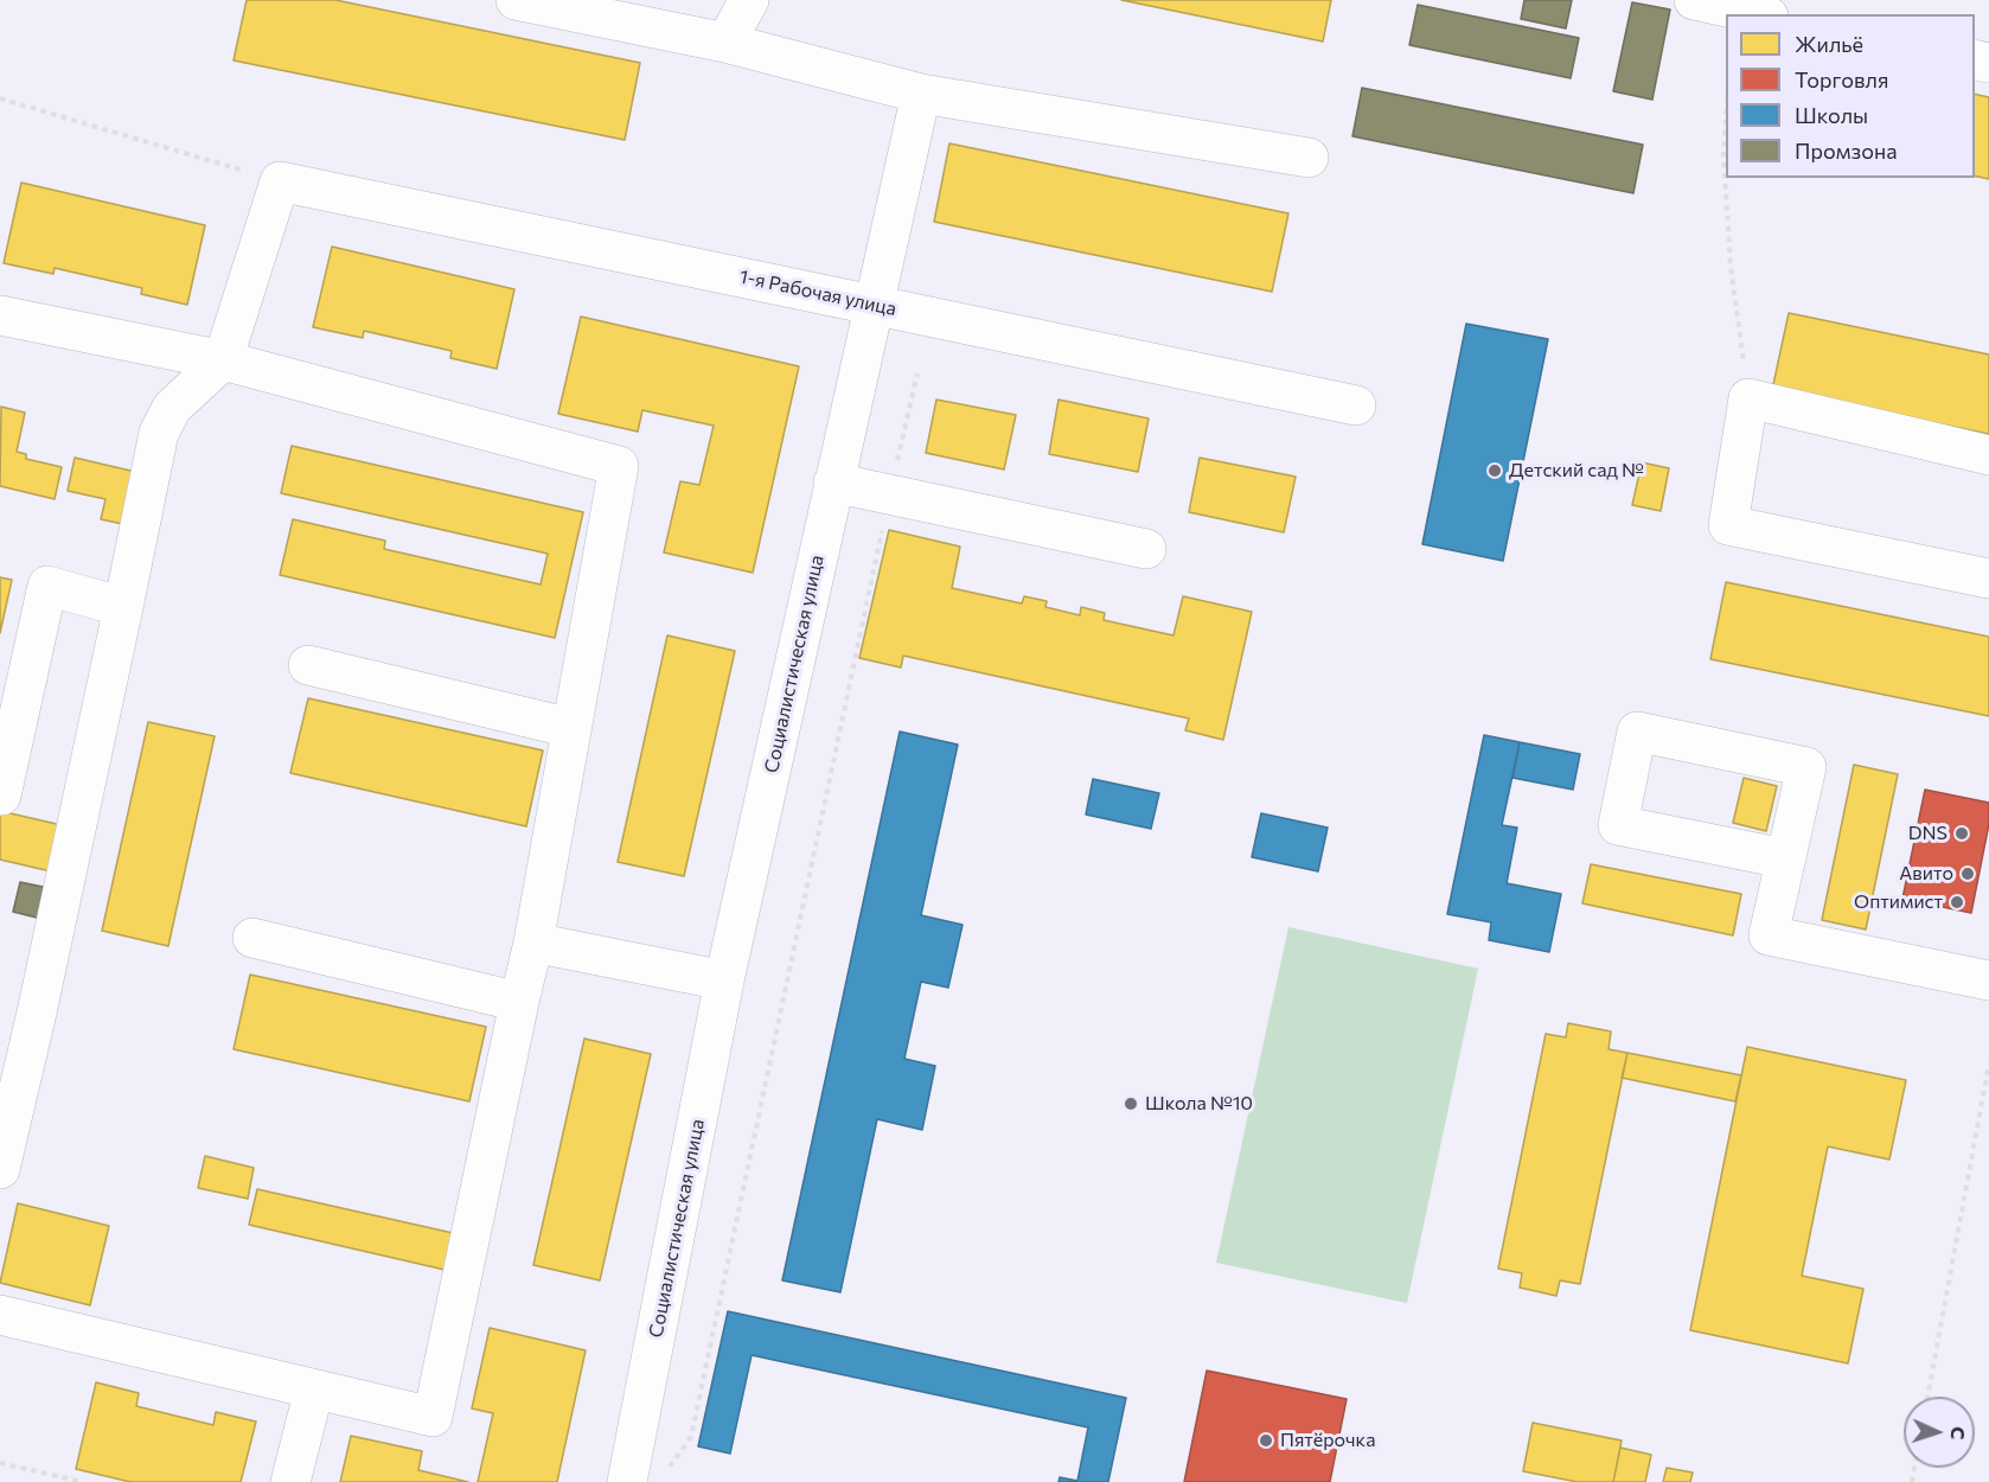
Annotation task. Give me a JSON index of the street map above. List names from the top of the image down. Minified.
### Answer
{"streets":{"street":["1-я Рабочая улица","Социалистическая улица"]},"crossings":[["1-я Рабочая улица","Социалистическая улица"]],"places":["Детский сад №","DNS","Авито","Оптимист","Школа №10","Пятёрочка"],"legend":["Жильё","Торговля","Школы","Промзона"],"north":"right"}
